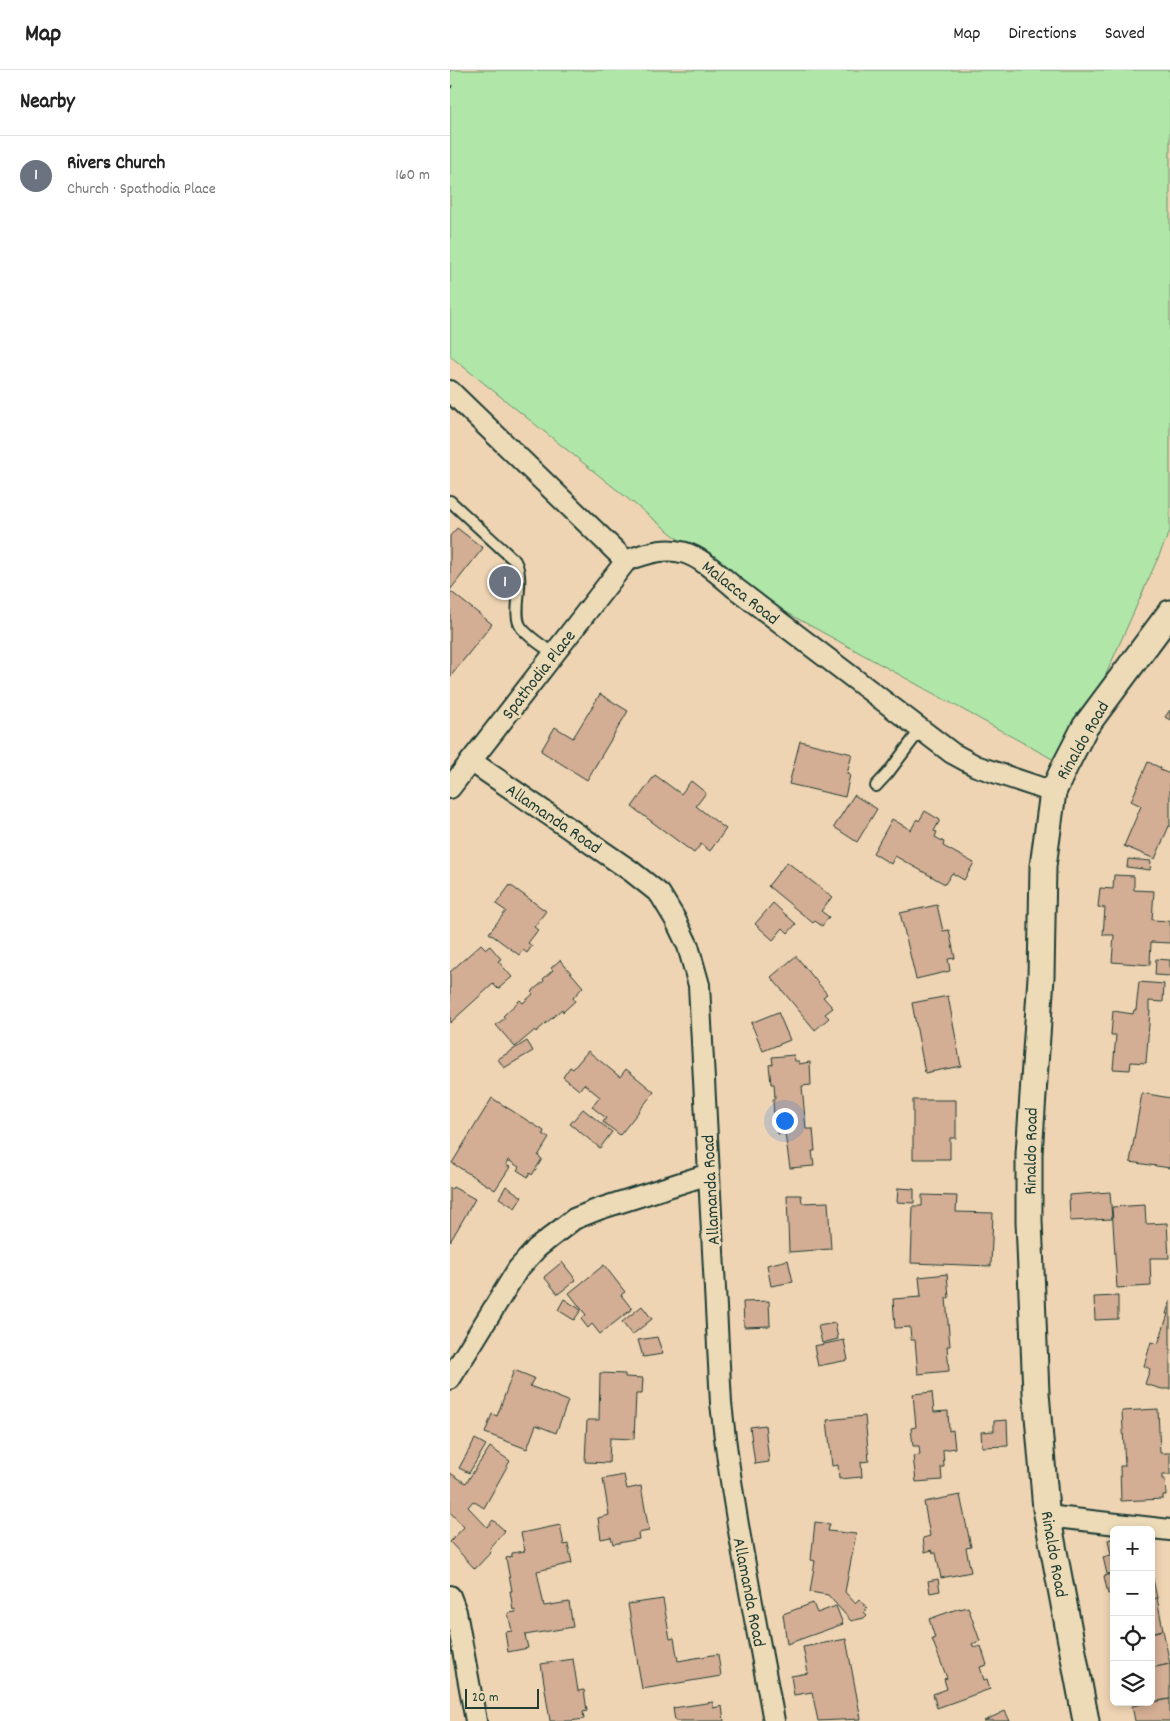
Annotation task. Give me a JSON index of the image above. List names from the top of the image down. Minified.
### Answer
{"streets":{"street":["Malacca Road","Spathodia Place","Rinaldo Road","Allamanda Road"]},"crossings":[["Malacca Road","Spathodia Place"],["Malacca Road","Rinaldo Road"],["Spathodia Place","Allamanda Road"]],"scale_bar":"20 m","page":{"header":"Map","nav":["Map","Directions","Saved"],"heading":"Nearby","list":[{"mark":"1","name":"Rivers Church","note":"Church · Spathodia Place","value":"160 m"}],"pins":"1","map_buttons":["+","−"],"scale":"20 m"}}
